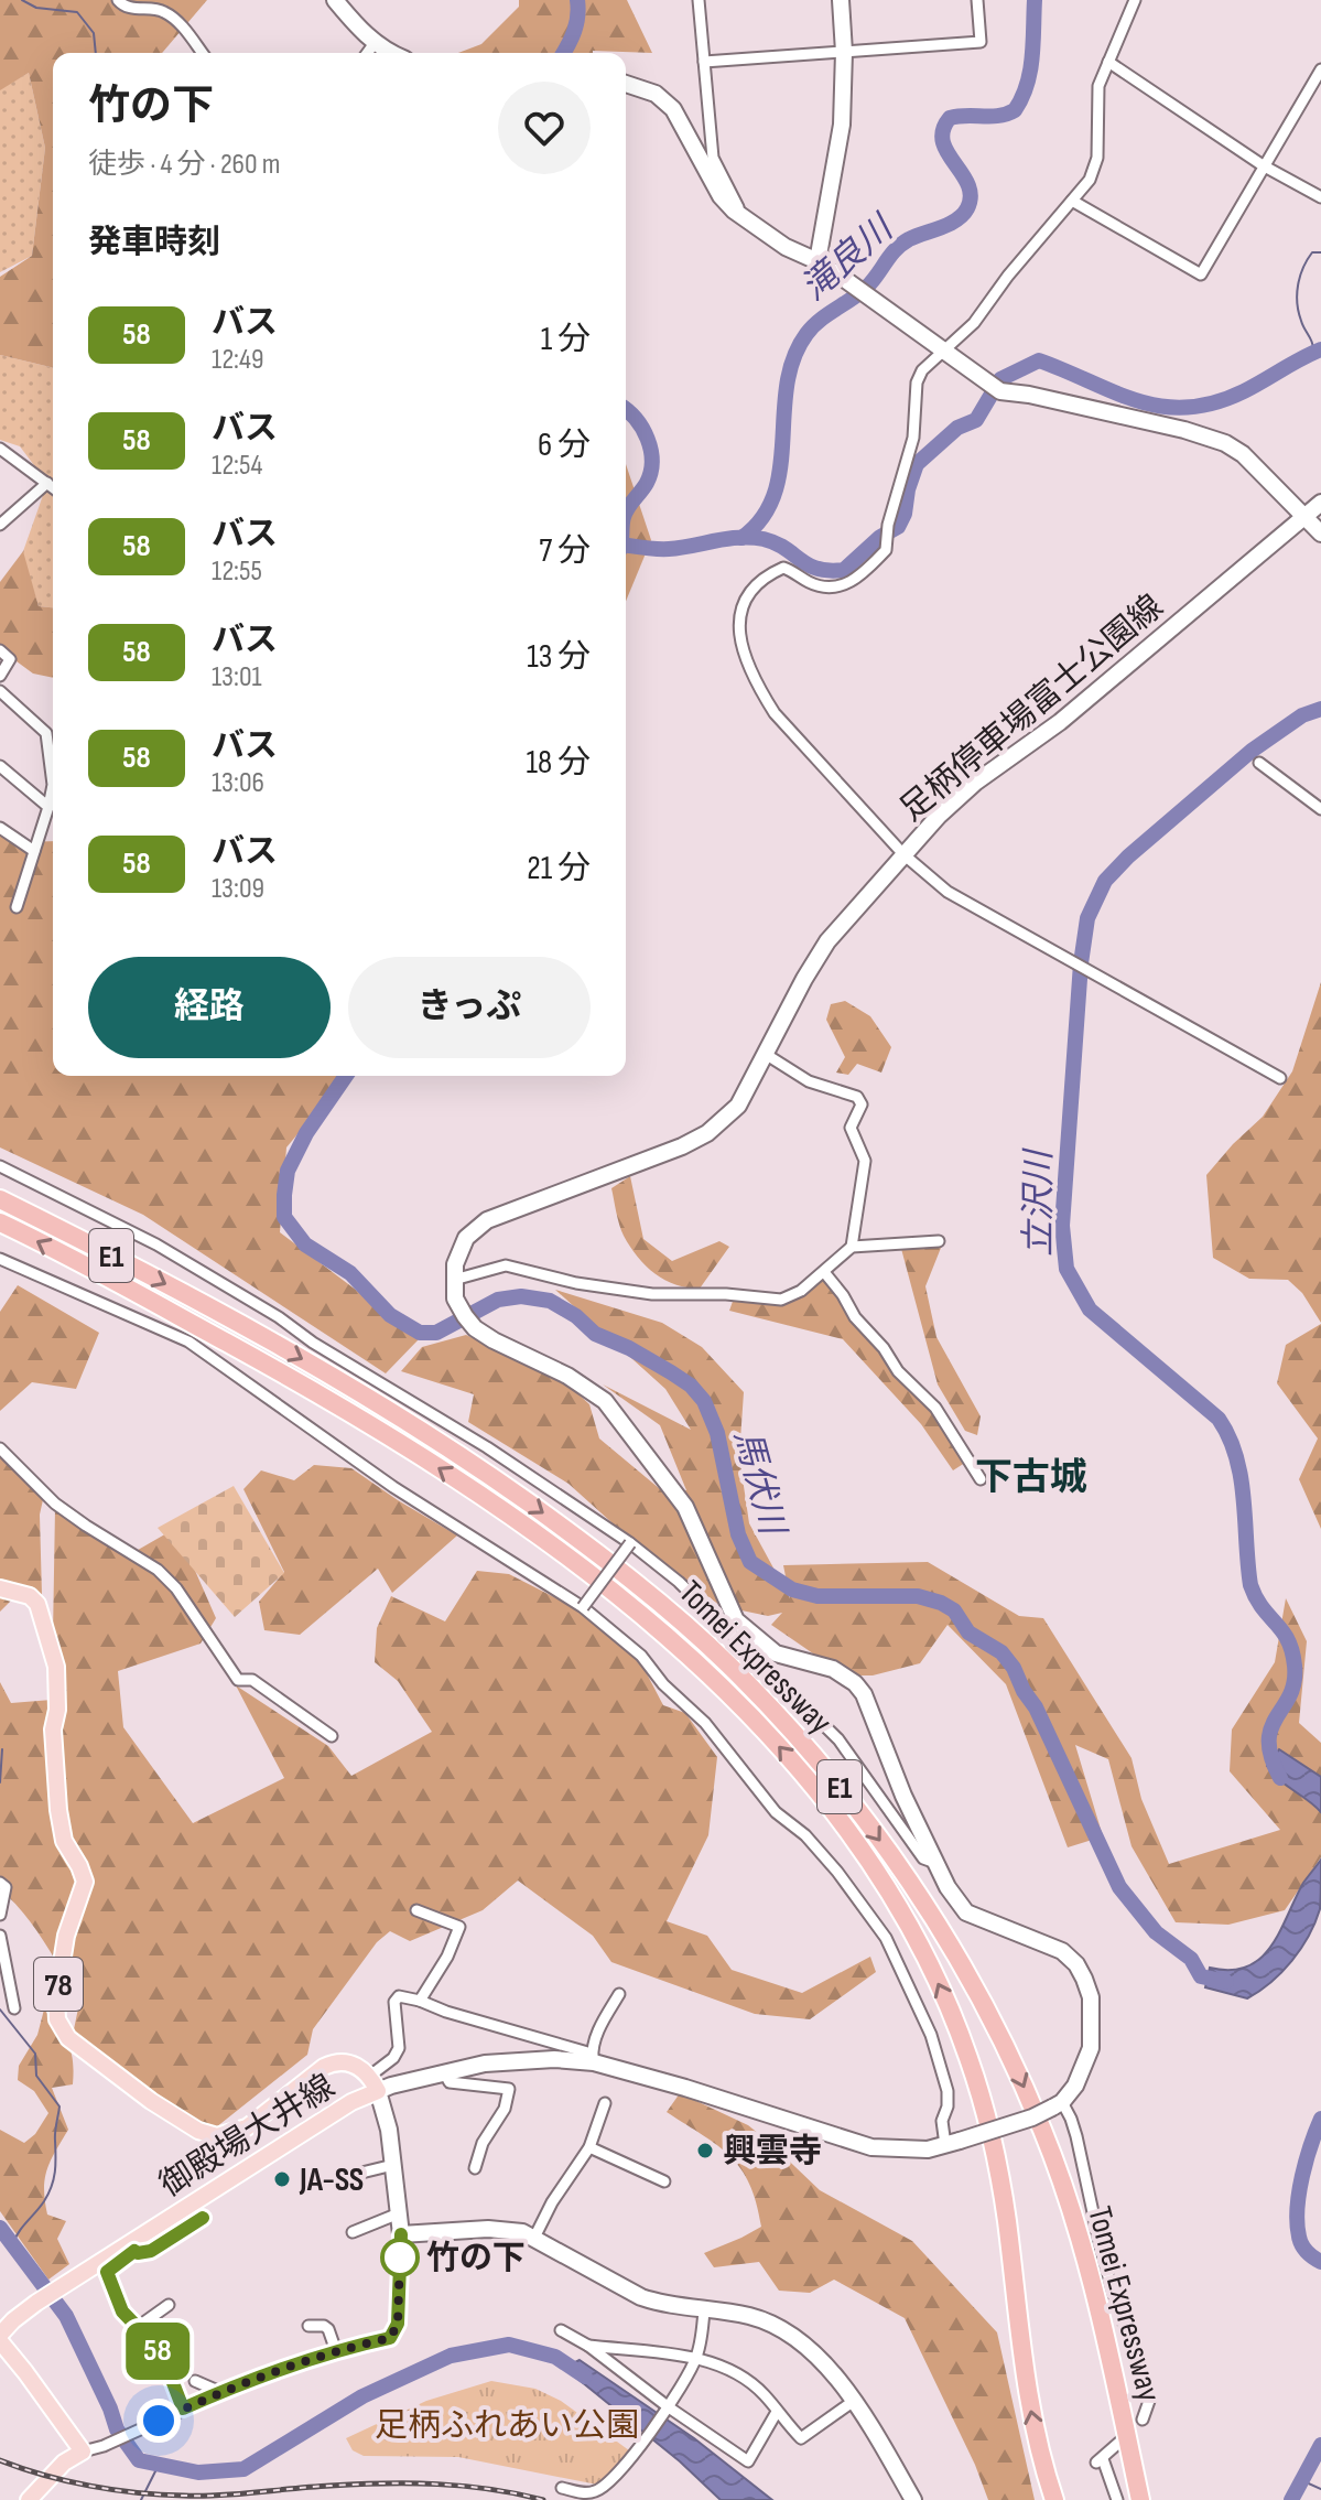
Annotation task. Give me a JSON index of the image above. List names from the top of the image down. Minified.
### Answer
{"streets":{"highway":["E1","Tomei Expressway"],"main road":["足柄停車場富士公園線","78","御殿場大井線"]},"districts":["下古城"],"water":["滝良川","立沢川","馬伏川"],"parks":["足柄ふれあい公園"],"places":["興雲寺","JA-SS","竹の下"],"lines":["bus line 58"],"page":{"on_map":"58","heading":[["竹の下","徒歩 · 4 分 · 260 m"],"発車時刻"],"list":[{"mark":"58","name":"バス","note":"12:49","value":"1 分"},{"mark":"58","name":"バス","note":"12:54","value":"6 分"},{"mark":"58","name":"バス","note":"12:55","value":"7 分"},{"mark":"58","name":"バス","note":"13:01","value":"13 分"},{"mark":"58","name":"バス","note":"13:06","value":"18 分"},{"mark":"58","name":"バス","note":"13:09","value":"21 分"}],"buttons":["経路","きっぷ"]}}
